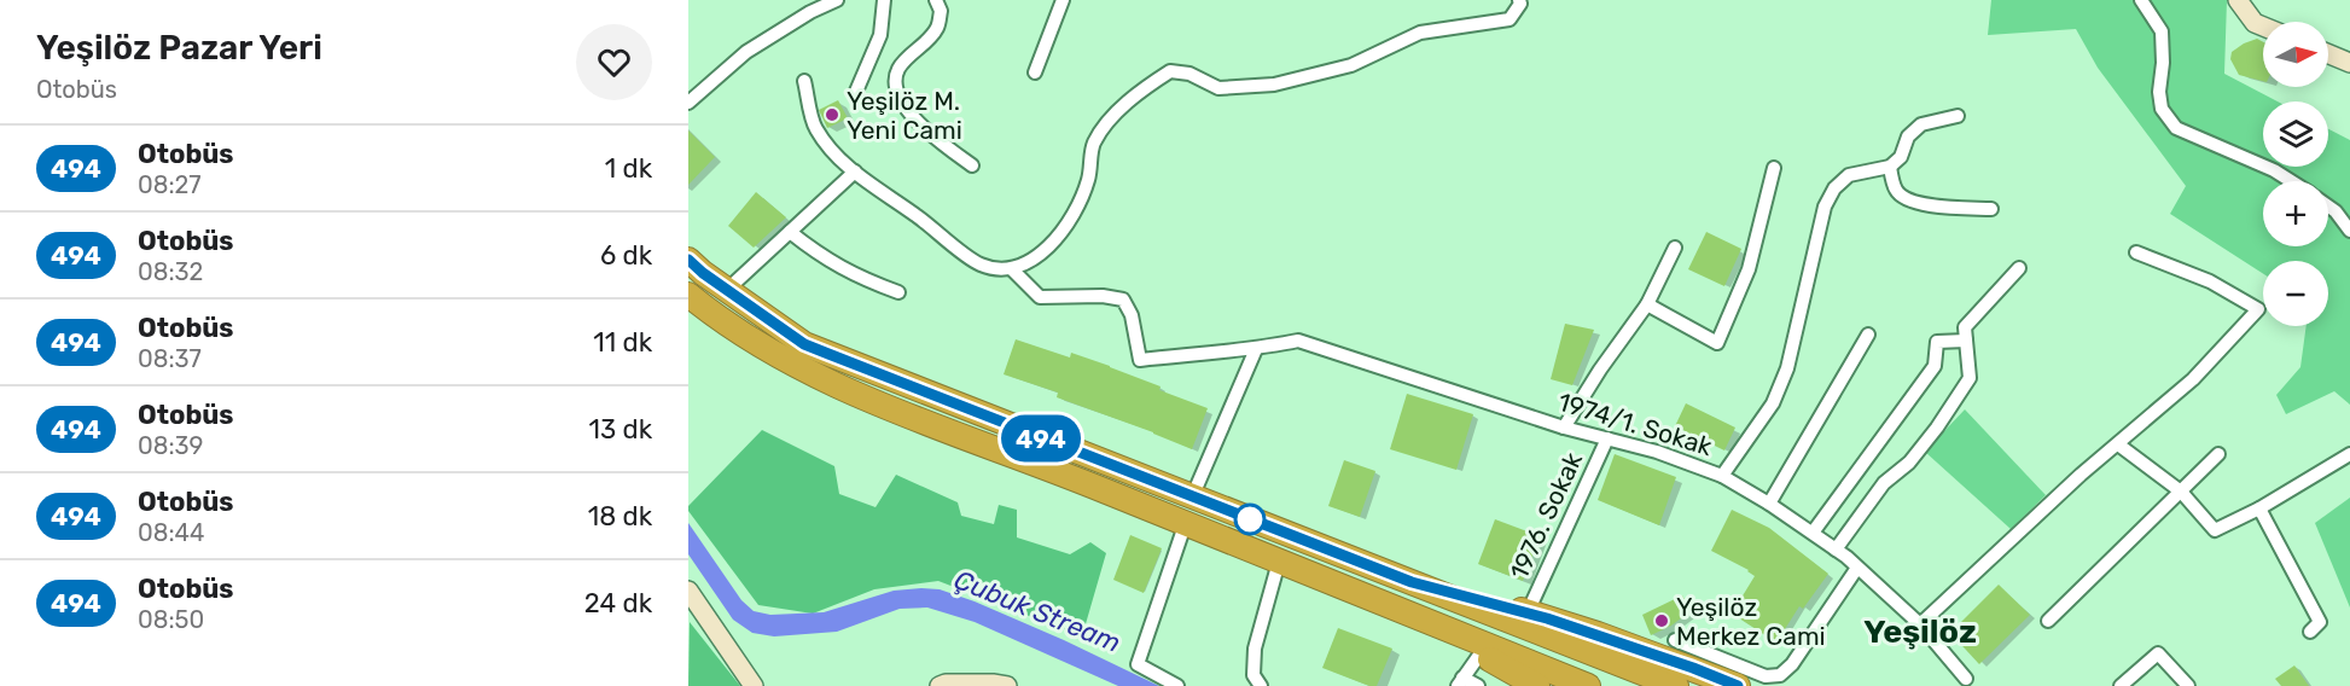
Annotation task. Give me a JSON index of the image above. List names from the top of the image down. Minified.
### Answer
{"streets":{"street":["1974/1. Sokak","1976. Sokak"]},"crossings":[["1974/1. Sokak","1976. Sokak"]],"districts":["Yeşilöz"],"water":["Çubuk Stream"],"places":["Yeşilöz M. Yeni Cami","Yeşilöz Merkez Cami"],"lines":["bus line 494"],"north":"right","page":{"heading":["Yeşilöz Pazar Yeri","Otobüs"],"on_map":"494","map_buttons":["+","−"],"list":[{"mark":"494","name":"Otobüs","note":"08:27","value":"1 dk"},{"mark":"494","name":"Otobüs","note":"08:32","value":"6 dk"},{"mark":"494","name":"Otobüs","note":"08:37","value":"11 dk"},{"mark":"494","name":"Otobüs","note":"08:39","value":"13 dk"},{"mark":"494","name":"Otobüs","note":"08:44","value":"18 dk"},{"mark":"494","name":"Otobüs","note":"08:50","value":"24 dk"}]}}
